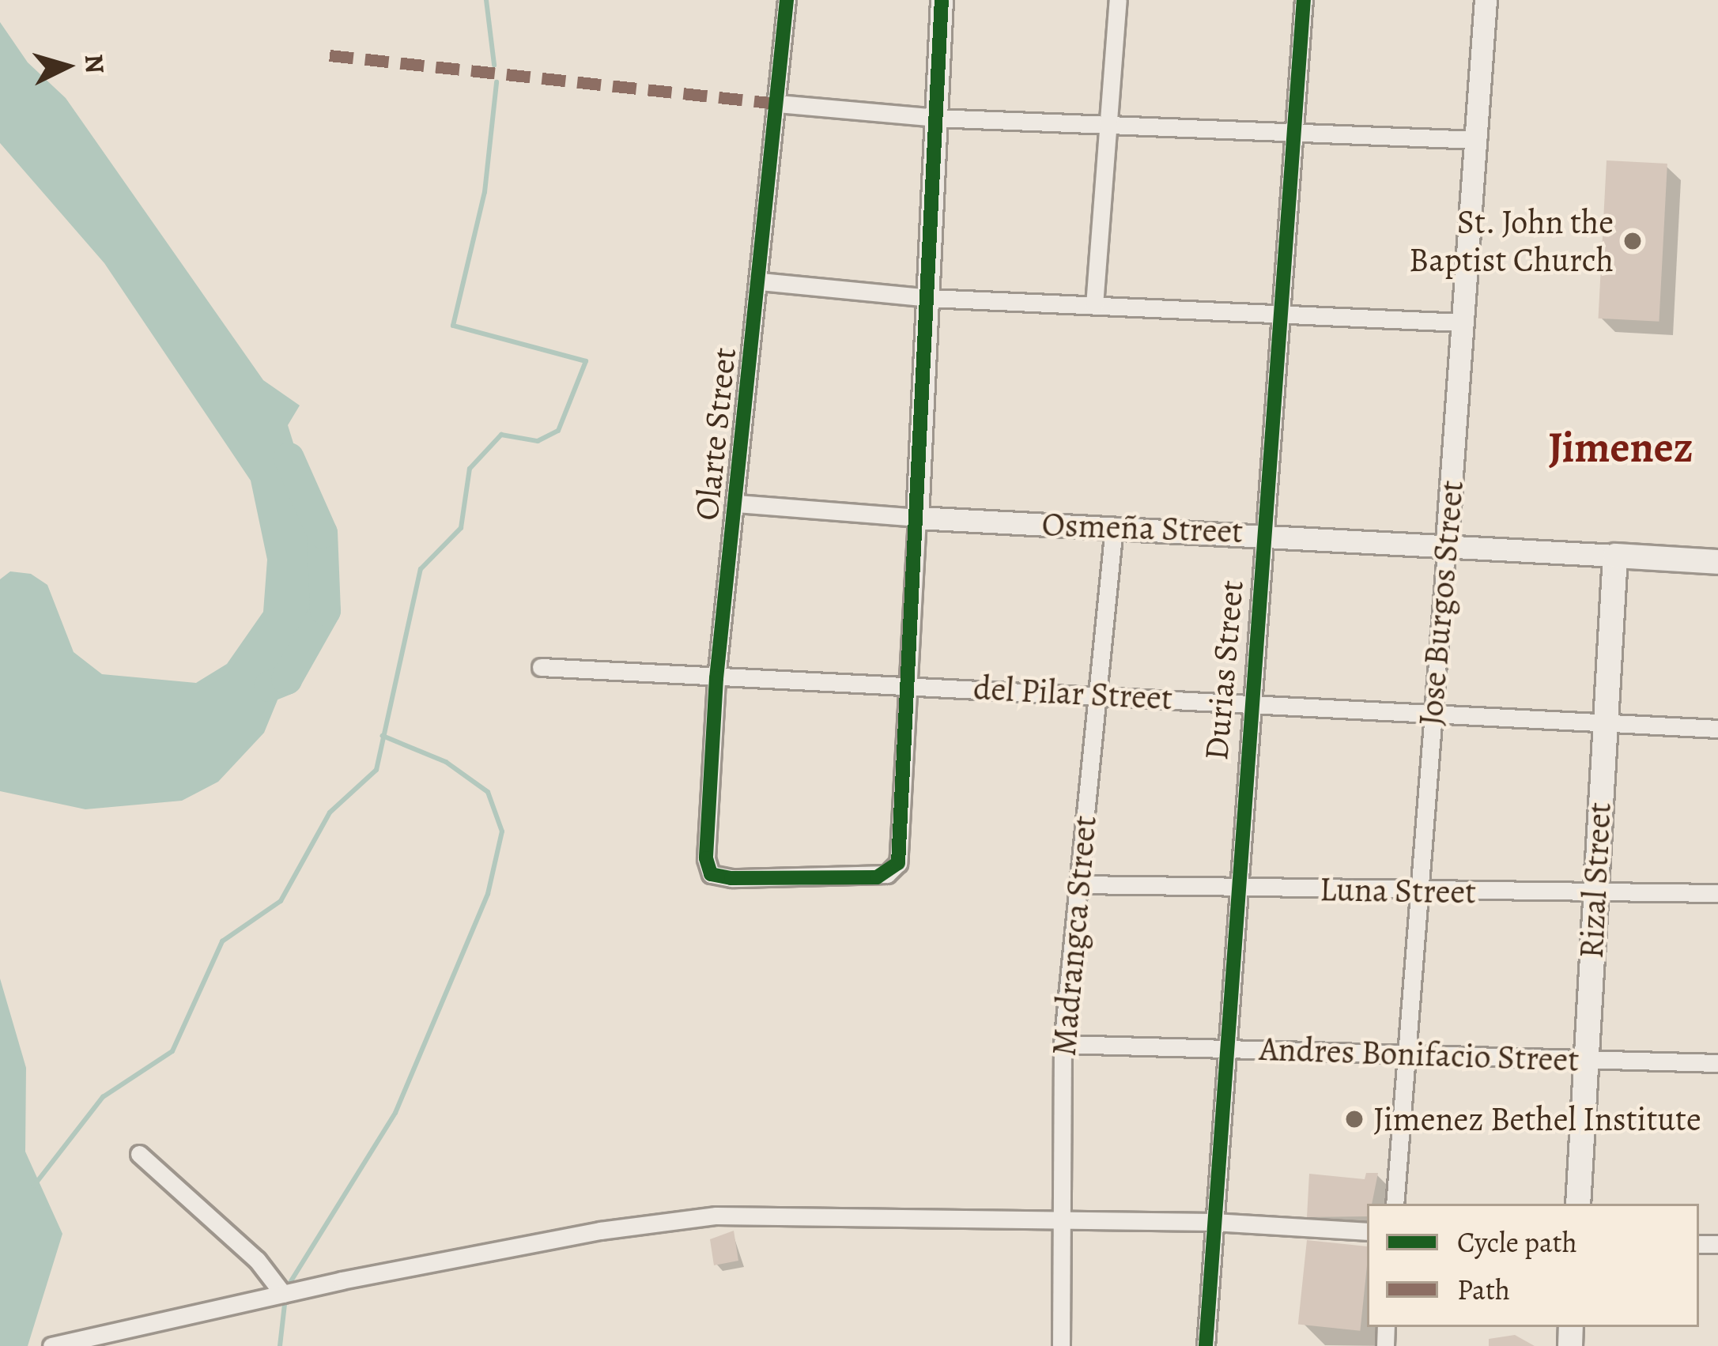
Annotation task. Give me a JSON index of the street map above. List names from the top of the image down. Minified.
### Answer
{"streets":{"main road":["Osmeña Street","Rizal Street"],"street":["Olarte Street","Jose Burgos Street","Durias Street","del Pilar Street","Luna Street","Madrangca Street","Andres Bonifacio Street"]},"crossings":[["Olarte Street","Osmeña Street"],["Olarte Street","del Pilar Street"],["Osmeña Street","Jose Burgos Street"],["Osmeña Street","Durias Street"],["Osmeña Street","Rizal Street"],["Osmeña Street","Madrangca Street"],["Jose Burgos Street","del Pilar Street"],["Jose Burgos Street","Luna Street"],["Jose Burgos Street","Andres Bonifacio Street"],["Durias Street","del Pilar Street"],["Durias Street","Luna Street"],["Durias Street","Andres Bonifacio Street"],["del Pilar Street","Rizal Street"],["del Pilar Street","Madrangca Street"],["Rizal Street","Luna Street"],["Rizal Street","Andres Bonifacio Street"],["Luna Street","Madrangca Street"],["Madrangca Street","Andres Bonifacio Street"]],"districts":["Jimenez"],"places":["St. John the Baptist Church","Jimenez Bethel Institute"],"legend":["Cycle path","Path"],"north":"right"}
